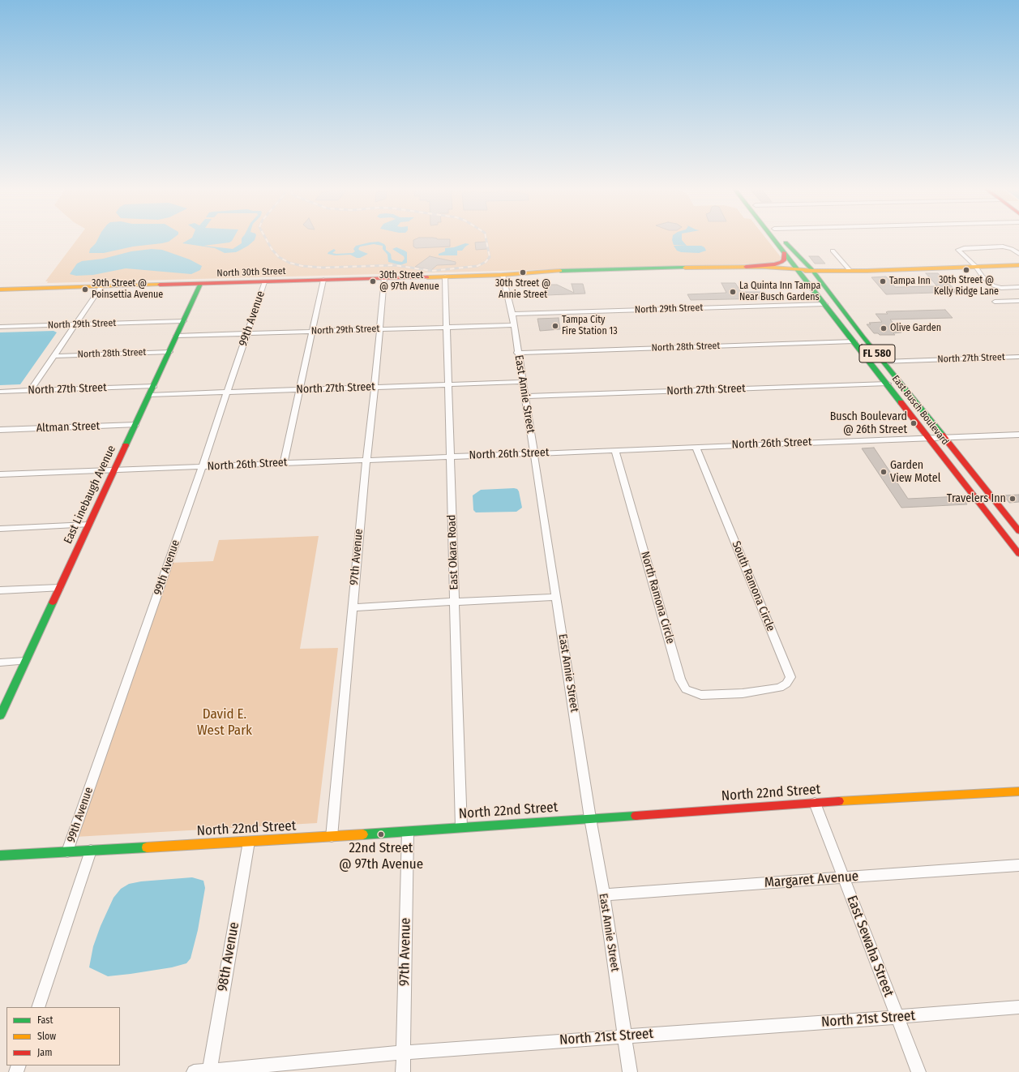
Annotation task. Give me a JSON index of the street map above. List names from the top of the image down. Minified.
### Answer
{"streets":{"main road":["North 30th Street","FL 580","East Busch Boulevard","East Linebaugh Avenue","North 22nd Street"],"street":["North 29th Street","99th Avenue","North 28th Street","North 27th Street","East Annie Street","Altman Street","North 26th Street","East Okara Road","97th Avenue","South Ramona Circle","North Ramona Circle","Margaret Avenue","East Sewaha Street","98th Avenue","North 21st Street"]},"crossings":[["North 30th Street","99th Avenue"],["North 30th Street","East Annie Street"],["North 30th Street","East Busch Boulevard"],["North 30th Street","East Linebaugh Avenue"],["North 30th Street","East Okara Road"],["North 30th Street","97th Avenue"],["North 29th Street","99th Avenue"],["North 29th Street","East Annie Street"],["North 29th Street","East Busch Boulevard"],["North 29th Street","East Linebaugh Avenue"],["North 29th Street","East Okara Road"],["North 29th Street","97th Avenue"],["99th Avenue","North 27th Street"],["99th Avenue","North 26th Street"],["99th Avenue","North 22nd Street"],["North 28th Street","East Annie Street"],["North 28th Street","East Busch Boulevard"],["North 28th Street","East Linebaugh Avenue"],["North 27th Street","East Annie Street"],["North 27th Street","East Busch Boulevard"],["North 27th Street","East Linebaugh Avenue"],["North 27th Street","East Okara Road"],["North 27th Street","97th Avenue"],["East Annie Street","North 26th Street"],["East Annie Street","North 22nd Street"],["East Annie Street","Margaret Avenue"],["East Annie Street","North 21st Street"],["East Busch Boulevard","North 26th Street"],["Altman Street","East Linebaugh Avenue"],["North 26th Street","East Linebaugh Avenue"],["North 26th Street","East Okara Road"],["North 26th Street","97th Avenue"],["North 26th Street","South Ramona Circle"],["North 26th Street","North Ramona Circle"],["East Okara Road","North 22nd Street"],["97th Avenue","North 22nd Street"],["97th Avenue","North 21st Street"],["South Ramona Circle","North Ramona Circle"],["North 22nd Street","East Sewaha Street"],["North 22nd Street","98th Avenue"],["Margaret Avenue","East Sewaha Street"],["East Sewaha Street","North 21st Street"],["98th Avenue","North 21st Street"]],"parks":["David E. West Park"],"places":["30th Street @ Kelly Ridge Lane","30th Street @ Annie Street","30th Street @ 97th Avenue","Tampa Inn","30th Street @ Poinsettia Avenue","La Quinta Inn Tampa Near Busch Gardens","Tampa City Fire Station 13","Olive Garden","Busch Boulevard @ 26th Street","Garden View Motel","Travelers Inn","22nd Street @ 97th Avenue"],"legend":["Fast","Slow","Jam"]}
